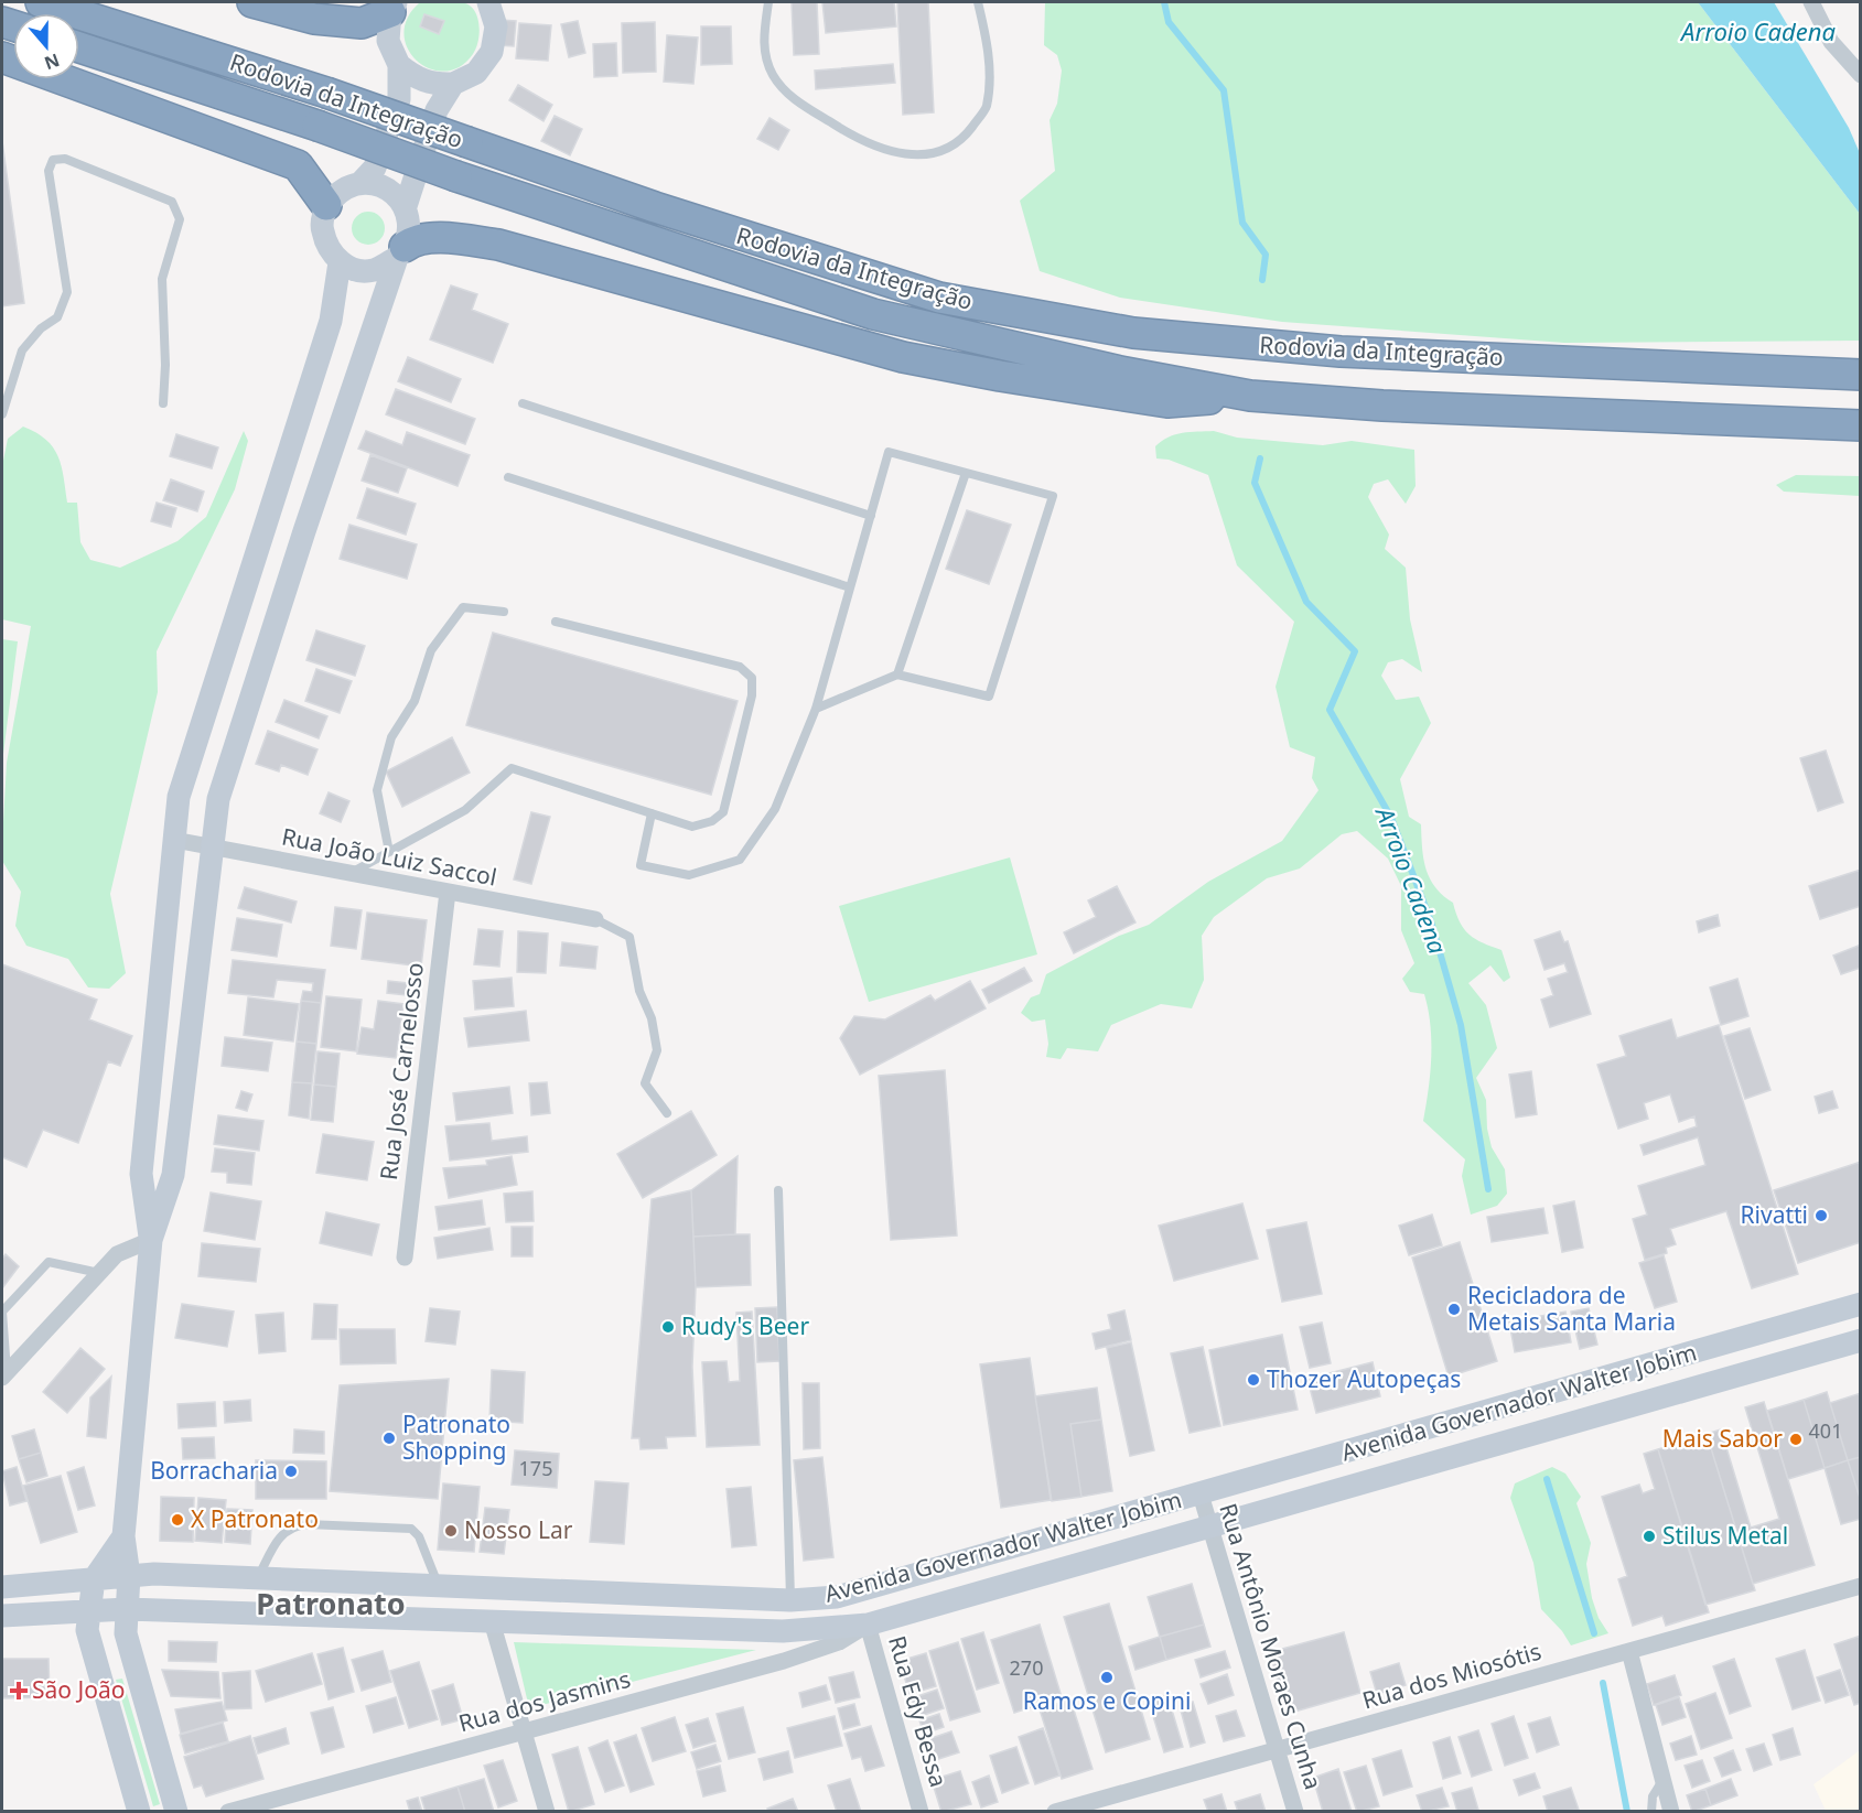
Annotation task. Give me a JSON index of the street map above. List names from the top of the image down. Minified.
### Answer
{"streets":{"highway":["Rodovia da Integração"],"main road":["Avenida Governador Walter Jobim"],"street":["Rua João Luiz Saccol","Rua José Carnelosso","Rua Antônio Moraes Cunha","Rua dos Miosótis","Rua dos Jasmins","Rua Edy Bessa"]},"crossings":[["Rua João Luiz Saccol","Rua José Carnelosso"],["Avenida Governador Walter Jobim","Rua Antônio Moraes Cunha"],["Avenida Governador Walter Jobim","Rua dos Jasmins"],["Avenida Governador Walter Jobim","Rua Edy Bessa"],["Rua Antônio Moraes Cunha","Rua dos Miosótis"],["Rua dos Jasmins","Rua Edy Bessa"]],"districts":["Patronato"],"water":["Arroio Cadena"],"places":{"other":["Rivatti","Recicladora de Metais Santa Maria","Rudy's Beer","Thozer Autopeças","Patronato Shopping","Mais Sabor","Borracharia","X Patronato","Nosso Lar","Stilus Metal","Ramos e Copini"],"health":["São João"]},"house_numbers":["401","175","270"],"north":"bottom"}
